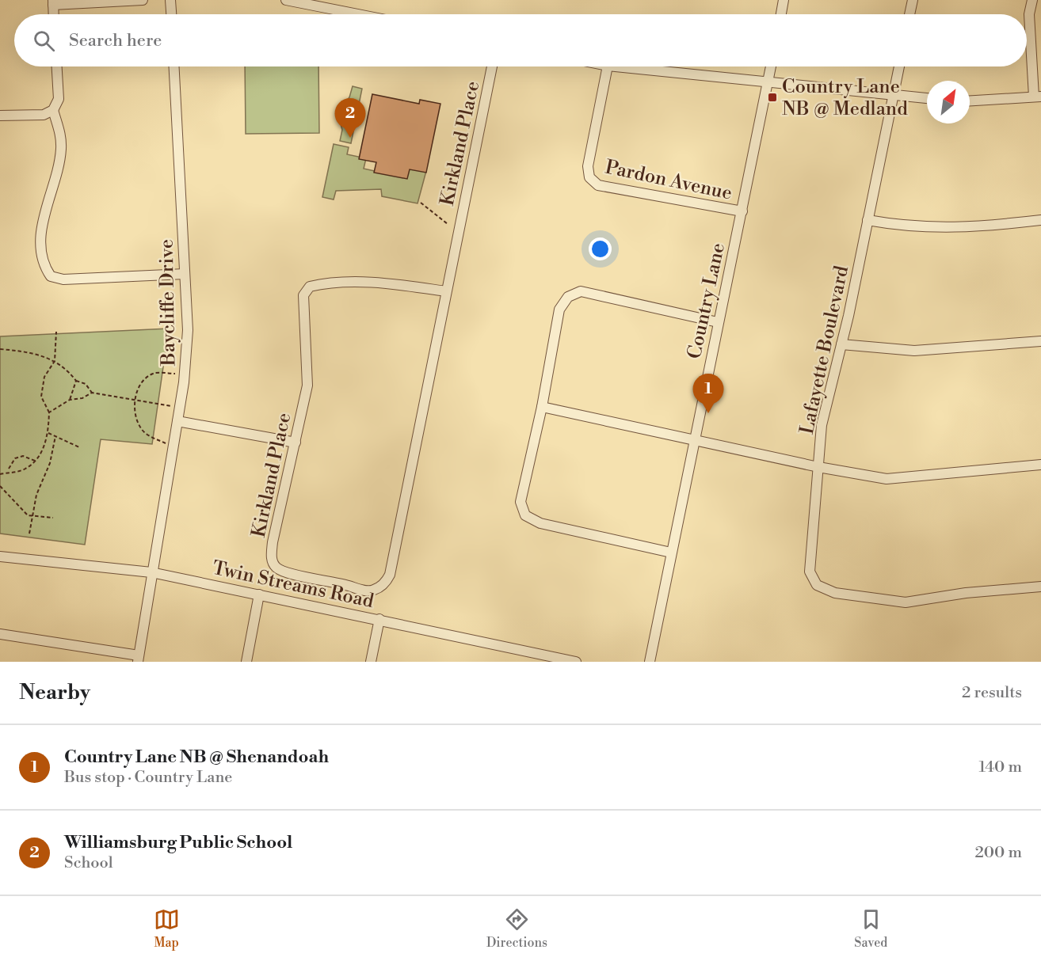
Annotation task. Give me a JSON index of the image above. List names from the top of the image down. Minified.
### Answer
{"streets":{"street":["Kirkland Place","Pardon Avenue","Country Lane","Baycliffe Drive","Lafayette Boulevard","Twin Streams Road"]},"crossings":[["Pardon Avenue","Country Lane"],["Baycliffe Drive","Twin Streams Road"]],"places":{"transit":["Country Lane NB @ Medland"]},"north":"top right","page":{"search":"Search here","pins":["2","1"],"heading":["Nearby","2 results"],"list":[{"mark":"1","name":"Country Lane NB @ Shenandoah","note":"Bus stop · Country Lane","value":"140 m"},{"mark":"2","name":"Williamsburg Public School","note":"School","value":"200 m"}],"nav":["Map","Directions","Saved"]}}
